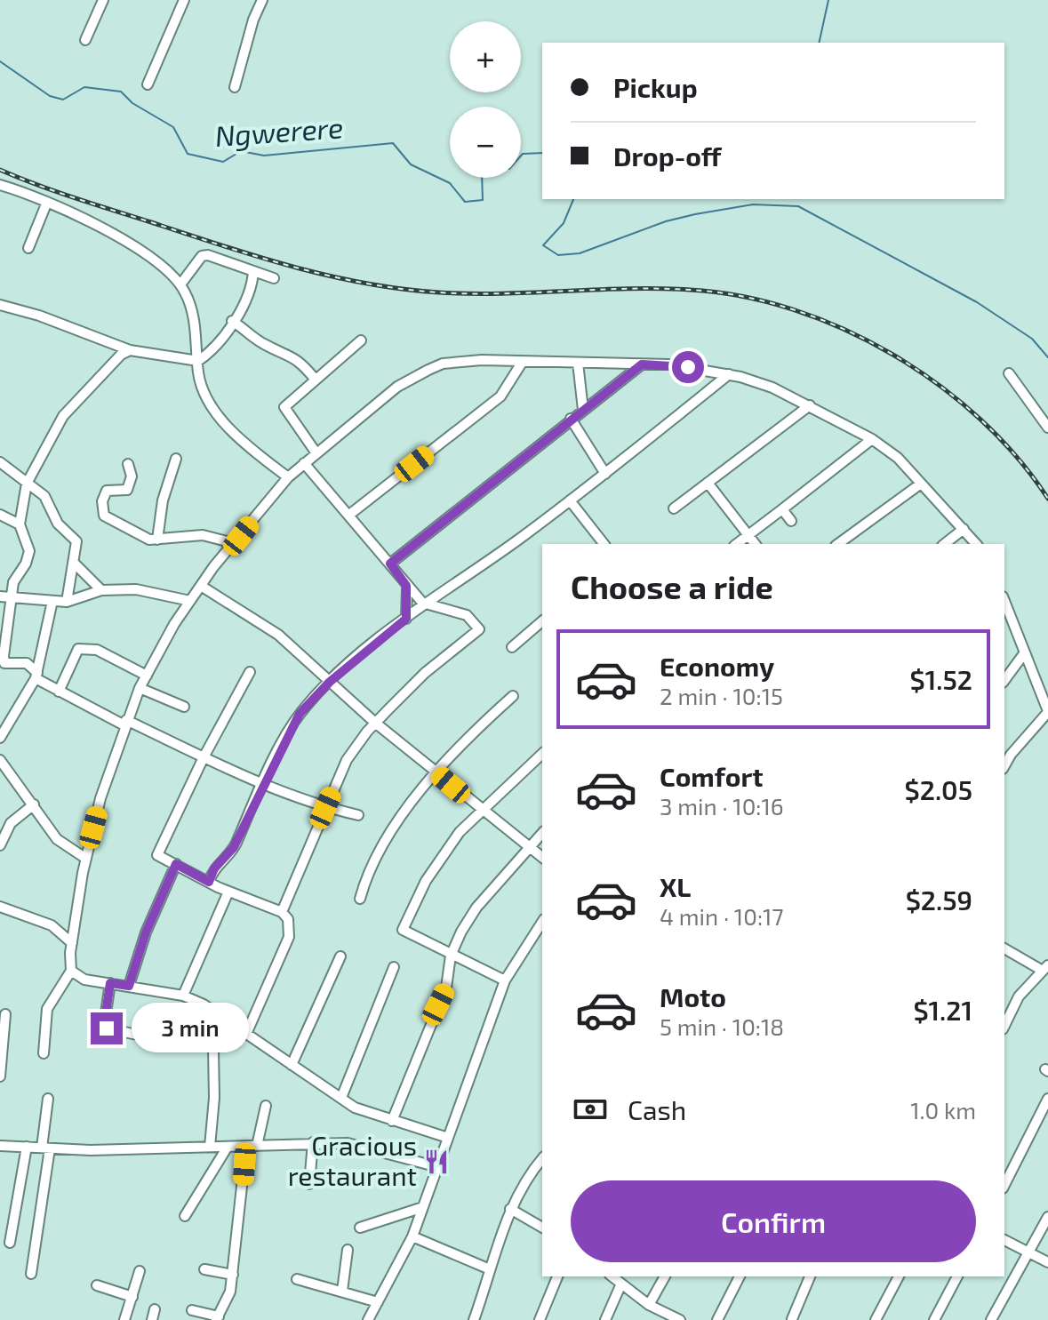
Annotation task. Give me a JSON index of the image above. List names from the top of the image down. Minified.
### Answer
{"water":["Ngwerere"],"places":{"restaurant":["Gracious restaurant"]},"page":{"map_buttons":["+","−"],"banner":["Pickup","Drop-off"],"heading":"Choose a ride","list":[{"name":"Economy","note":"2 min · 10:15","value":"$1.52"},{"name":"Comfort","note":"3 min · 10:16","value":"$2.05"},{"name":"XL","note":"4 min · 10:17","value":"$2.59"},{"name":"Moto","note":"5 min · 10:18","value":"$1.21"}],"bubble":"3 min","pay":["Cash","1.0 km"],"buttons":"Confirm"}}
